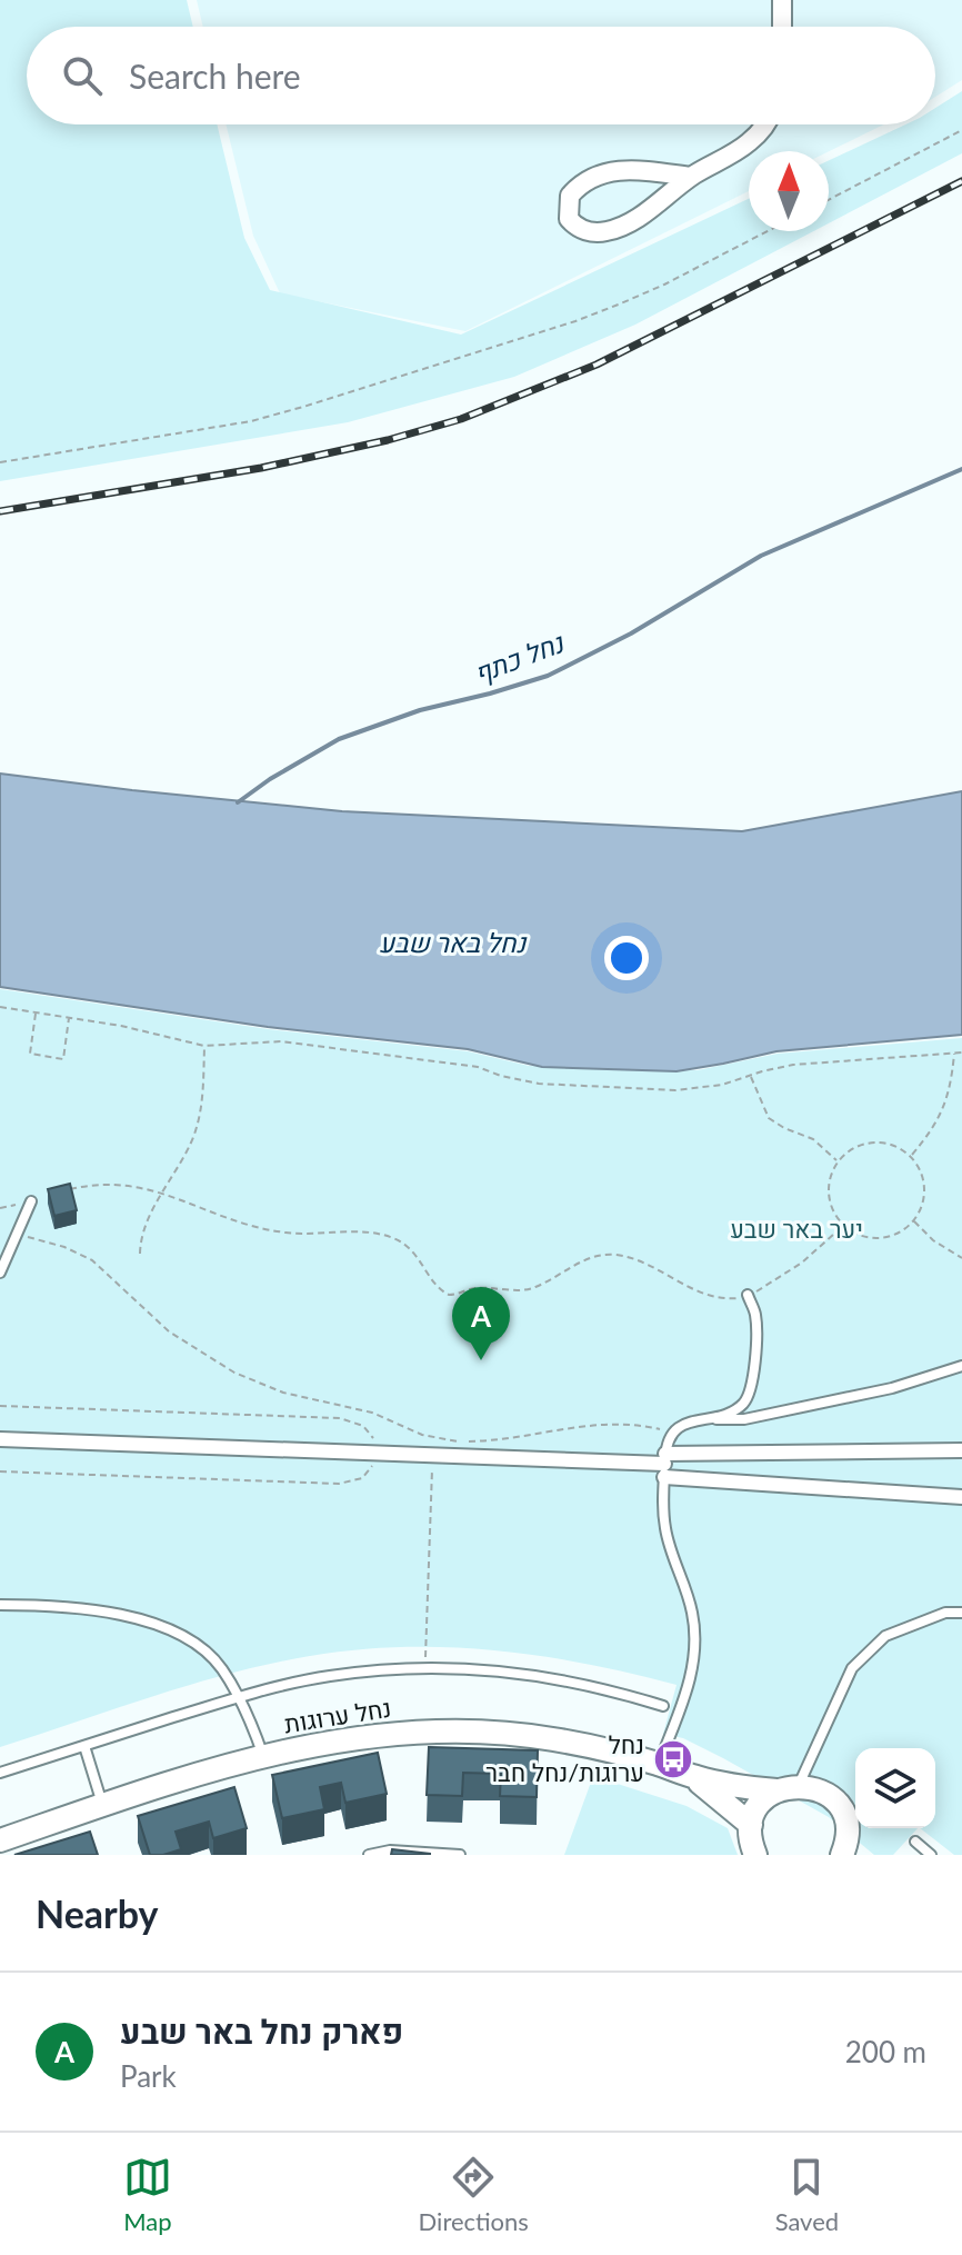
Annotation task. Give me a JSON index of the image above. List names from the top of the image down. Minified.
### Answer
{"streets":{"street":["נחל ערוגות"]},"water":["נחל כתף","נחל באר שבע"],"parks":["יער באר שבע"],"places":{"bus stop":["נחל ערוגות/נחל חבר"]},"north":"top","page":{"search":"Search here","pins":"A","heading":"Nearby","list":[{"mark":"A","name":"פארק נחל באר שבע","note":"Park","value":"200 m"}],"nav":["Map","Directions","Saved"]}}
